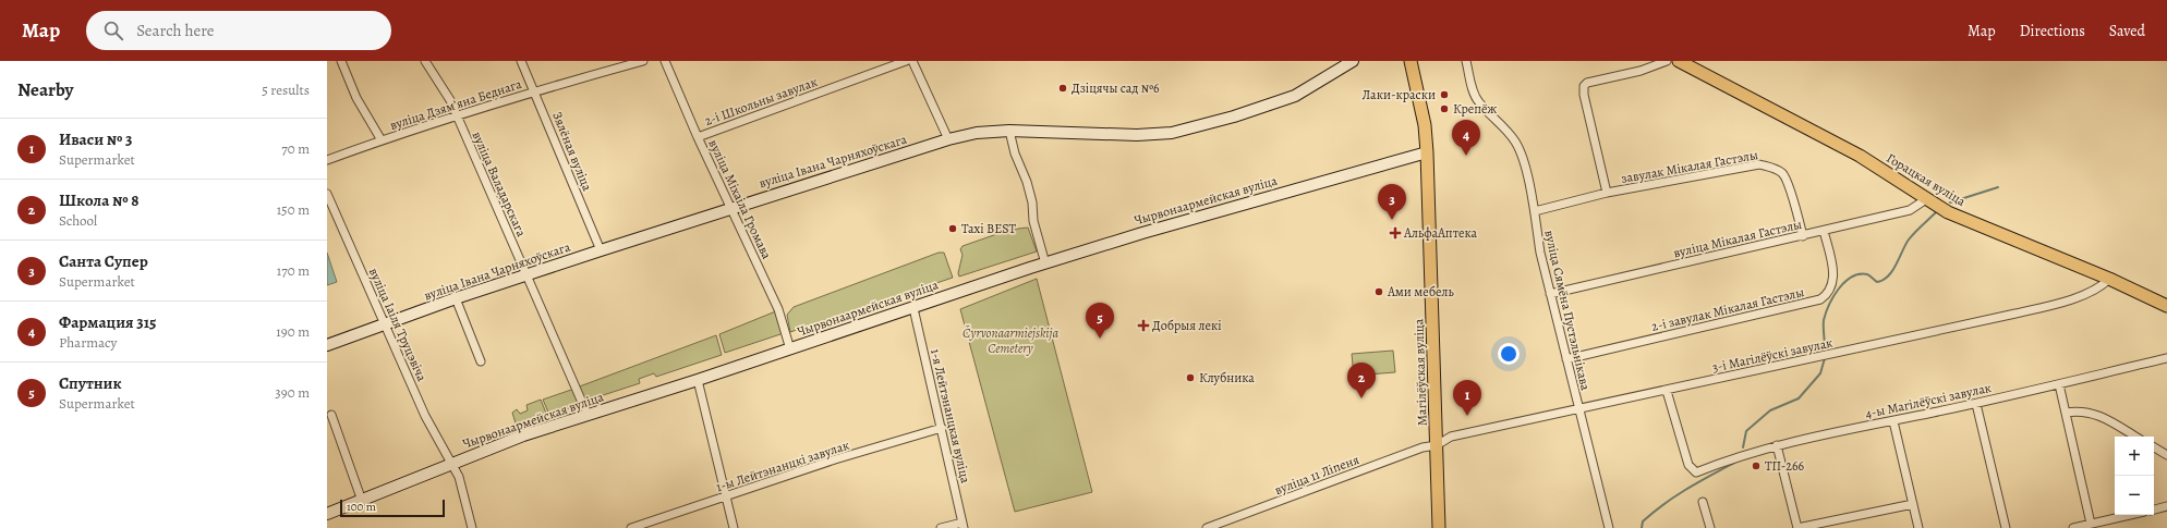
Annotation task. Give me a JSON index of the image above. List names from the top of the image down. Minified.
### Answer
{"streets":{"main road":["вуліца Івана Чарняхоўскага","Горацкая вуліца","Чырвонаармейская вуліца","Магілёўская вуліца"],"street":["2-і Школьны завулак","вуліца Дзямʼяна Беднага","Зялёная вуліца","завулак Мікалая Гастэлы","вуліца Валадарскага","вуліца Міхаіла Громава","вуліца Мікалая Гастэлы","2-і завулак Мікалая Гастэлы","вуліца Сямёна Пустэльнікава","вуліца Іаіля Труцэвіча","3-і Магілёўскі завулак","4-ы Магілёўскі завулак","1-я Лейтэнанцкая вуліца","1-ы Лейтэнанцкі завулак","вуліца 11 Ліпеня"]},"crossings":[["2-і Школьны завулак","вуліца Міхаіла Громава"],["вуліца Дзямʼяна Беднага","Зялёная вуліца"],["вуліца Дзямʼяна Беднага","вуліца Валадарскага"],["Зялёная вуліца","вуліца Івана Чарняхоўскага"],["вуліца Івана Чарняхоўскага","вуліца Валадарскага"],["вуліца Івана Чарняхоўскага","вуліца Міхаіла Громава"],["вуліца Івана Чарняхоўскага","вуліца Іаіля Труцэвіча"],["завулак Мікалая Гастэлы","вуліца Мікалая Гастэлы"],["завулак Мікалая Гастэлы","вуліца Сямёна Пустэльнікава"],["Горацкая вуліца","вуліца Мікалая Гастэлы"],["Горацкая вуліца","3-і Магілёўскі завулак"],["вуліца Валадарскага","Чырвонаармейская вуліца"],["вуліца Міхаіла Громава","Чырвонаармейская вуліца"],["Чырвонаармейская вуліца","вуліца Іаіля Труцэвіча"],["Чырвонаармейская вуліца","Магілёўская вуліца"],["Чырвонаармейская вуліца","1-я Лейтэнанцкая вуліца"],["вуліца Мікалая Гастэлы","2-і завулак Мікалая Гастэлы"],["вуліца Мікалая Гастэлы","вуліца Сямёна Пустэльнікава"],["2-і завулак Мікалая Гастэлы","вуліца Сямёна Пустэльнікава"],["вуліца Сямёна Пустэльнікава","3-і Магілёўскі завулак"],["3-і Магілёўскі завулак","Магілёўская вуліца"],["3-і Магілёўскі завулак","4-ы Магілёўскі завулак"],["3-і Магілёўскі завулак","вуліца 11 Ліпеня"],["Магілёўская вуліца","вуліца 11 Ліпеня"],["1-я Лейтэнанцкая вуліца","1-ы Лейтэнанцкі завулак"]],"parks":["Čyrvonaarmiejskija Cemetery"],"places":{"other":["Дзіцячы сад №6","Лаки-краски","Крепёж","Taxi BEST","Ами мебель","Клубника","ТП-266"],"health":["АльфаАптека","Добрыя лекі"]},"scale_bar":"100 m","page":{"header":"Map","search":"Search here","nav":["Map","Directions","Saved"],"heading":["Nearby","5 results"],"list":[{"mark":"1","name":"Иваси № 3","note":"Supermarket","value":"70 m"},{"mark":"2","name":"Школа № 8","note":"School","value":"150 m"},{"mark":"3","name":"Санта Супер","note":"Supermarket","value":"170 m"},{"mark":"4","name":"Фармация 315","note":"Pharmacy","value":"190 m"},{"mark":"5","name":"Спутник","note":"Supermarket","value":"390 m"}],"pins":["4","3","5","2","1"],"map_buttons":["+","−"],"scale":"100 m"}}
